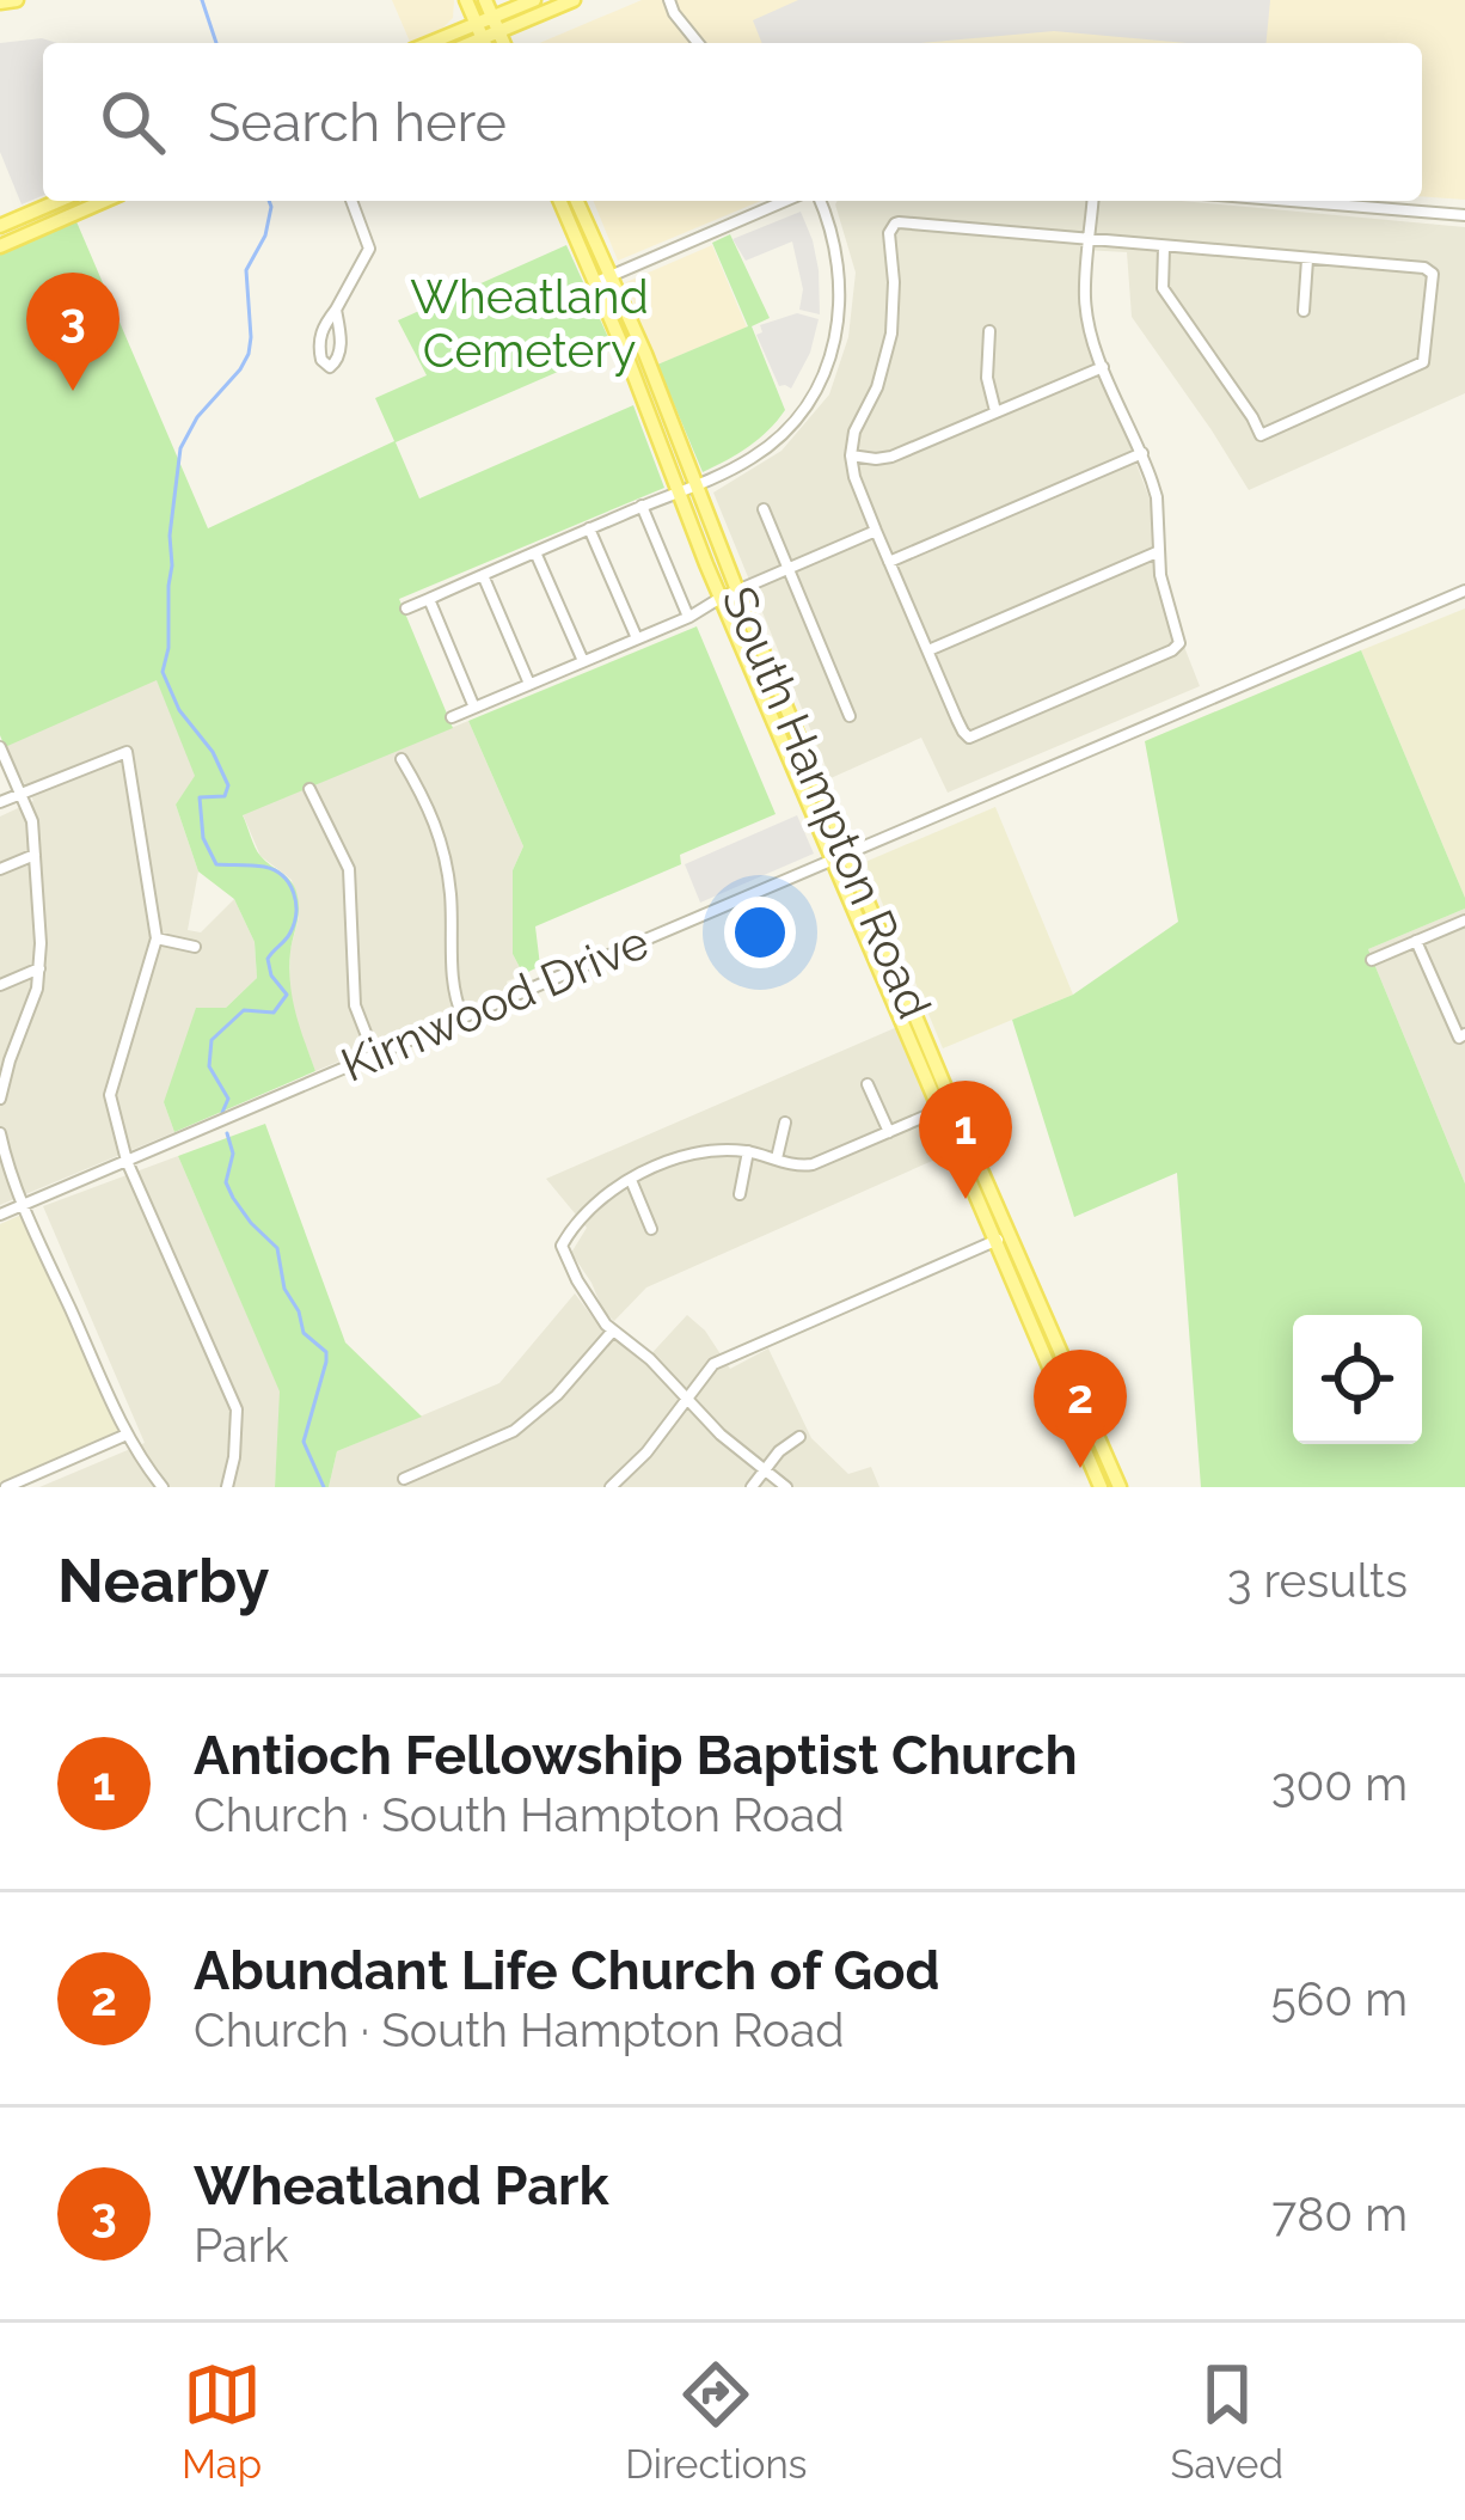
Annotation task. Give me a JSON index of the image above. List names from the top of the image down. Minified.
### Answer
{"streets":{"main road":["South Hampton Road"],"street":["Kirnwood Drive"]},"crossings":[["South Hampton Road","Kirnwood Drive"]],"parks":["Wheatland Cemetery"],"page":{"search":"Search here","pins":["3","1","2"],"heading":["Nearby","3 results"],"list":[{"mark":"1","name":"Antioch Fellowship Baptist Church","note":"Church · South Hampton Road","value":"300 m"},{"mark":"2","name":"Abundant Life Church of God","note":"Church · South Hampton Road","value":"560 m"},{"mark":"3","name":"Wheatland Park","note":"Park","value":"780 m"}],"nav":["Map","Directions","Saved"]}}
